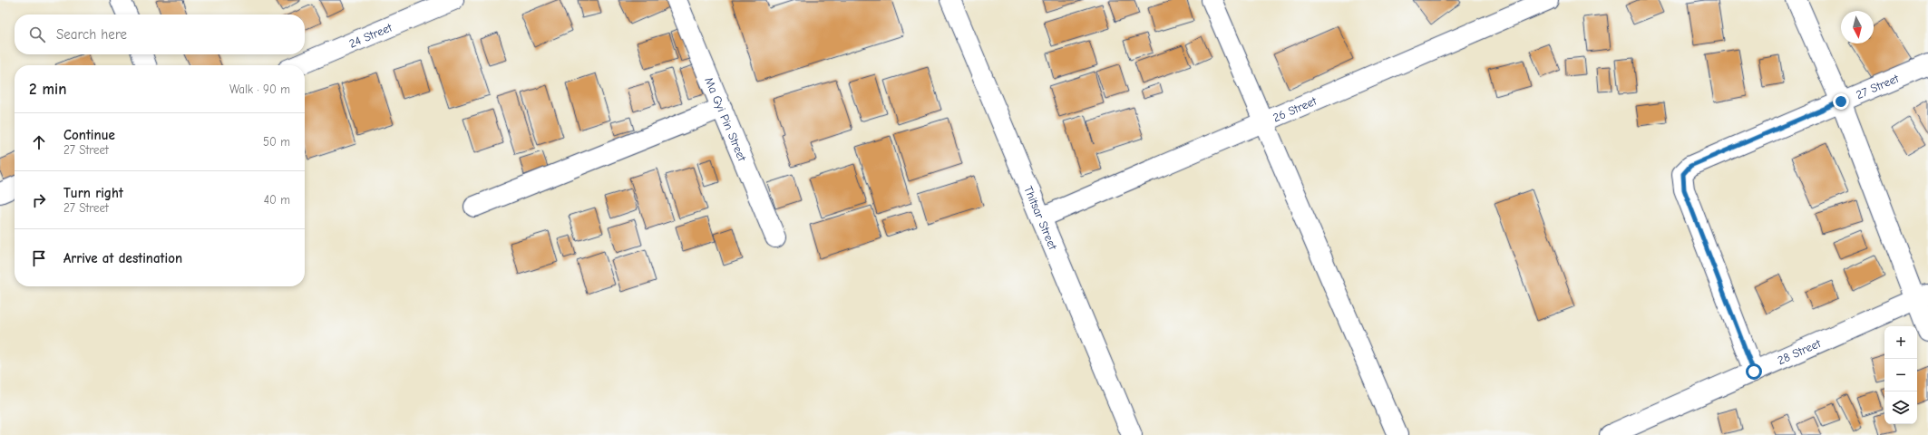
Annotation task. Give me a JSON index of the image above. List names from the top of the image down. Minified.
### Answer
{"streets":{"street":["24 Street","27 Street","26 Street","Ma Gyi Pin Street","Thitsar Street","28 Street"]},"crossings":[["27 Street","28 Street"],["26 Street","Thitsar Street"]],"north":"bottom","page":{"search":"Search here","heading":["2 min","Walk · 90 m"],"list":[["Continue","27 Street","50 m"],["Turn right","27 Street","40 m"],"Arrive at destination"],"map_buttons":["+","−"]}}
